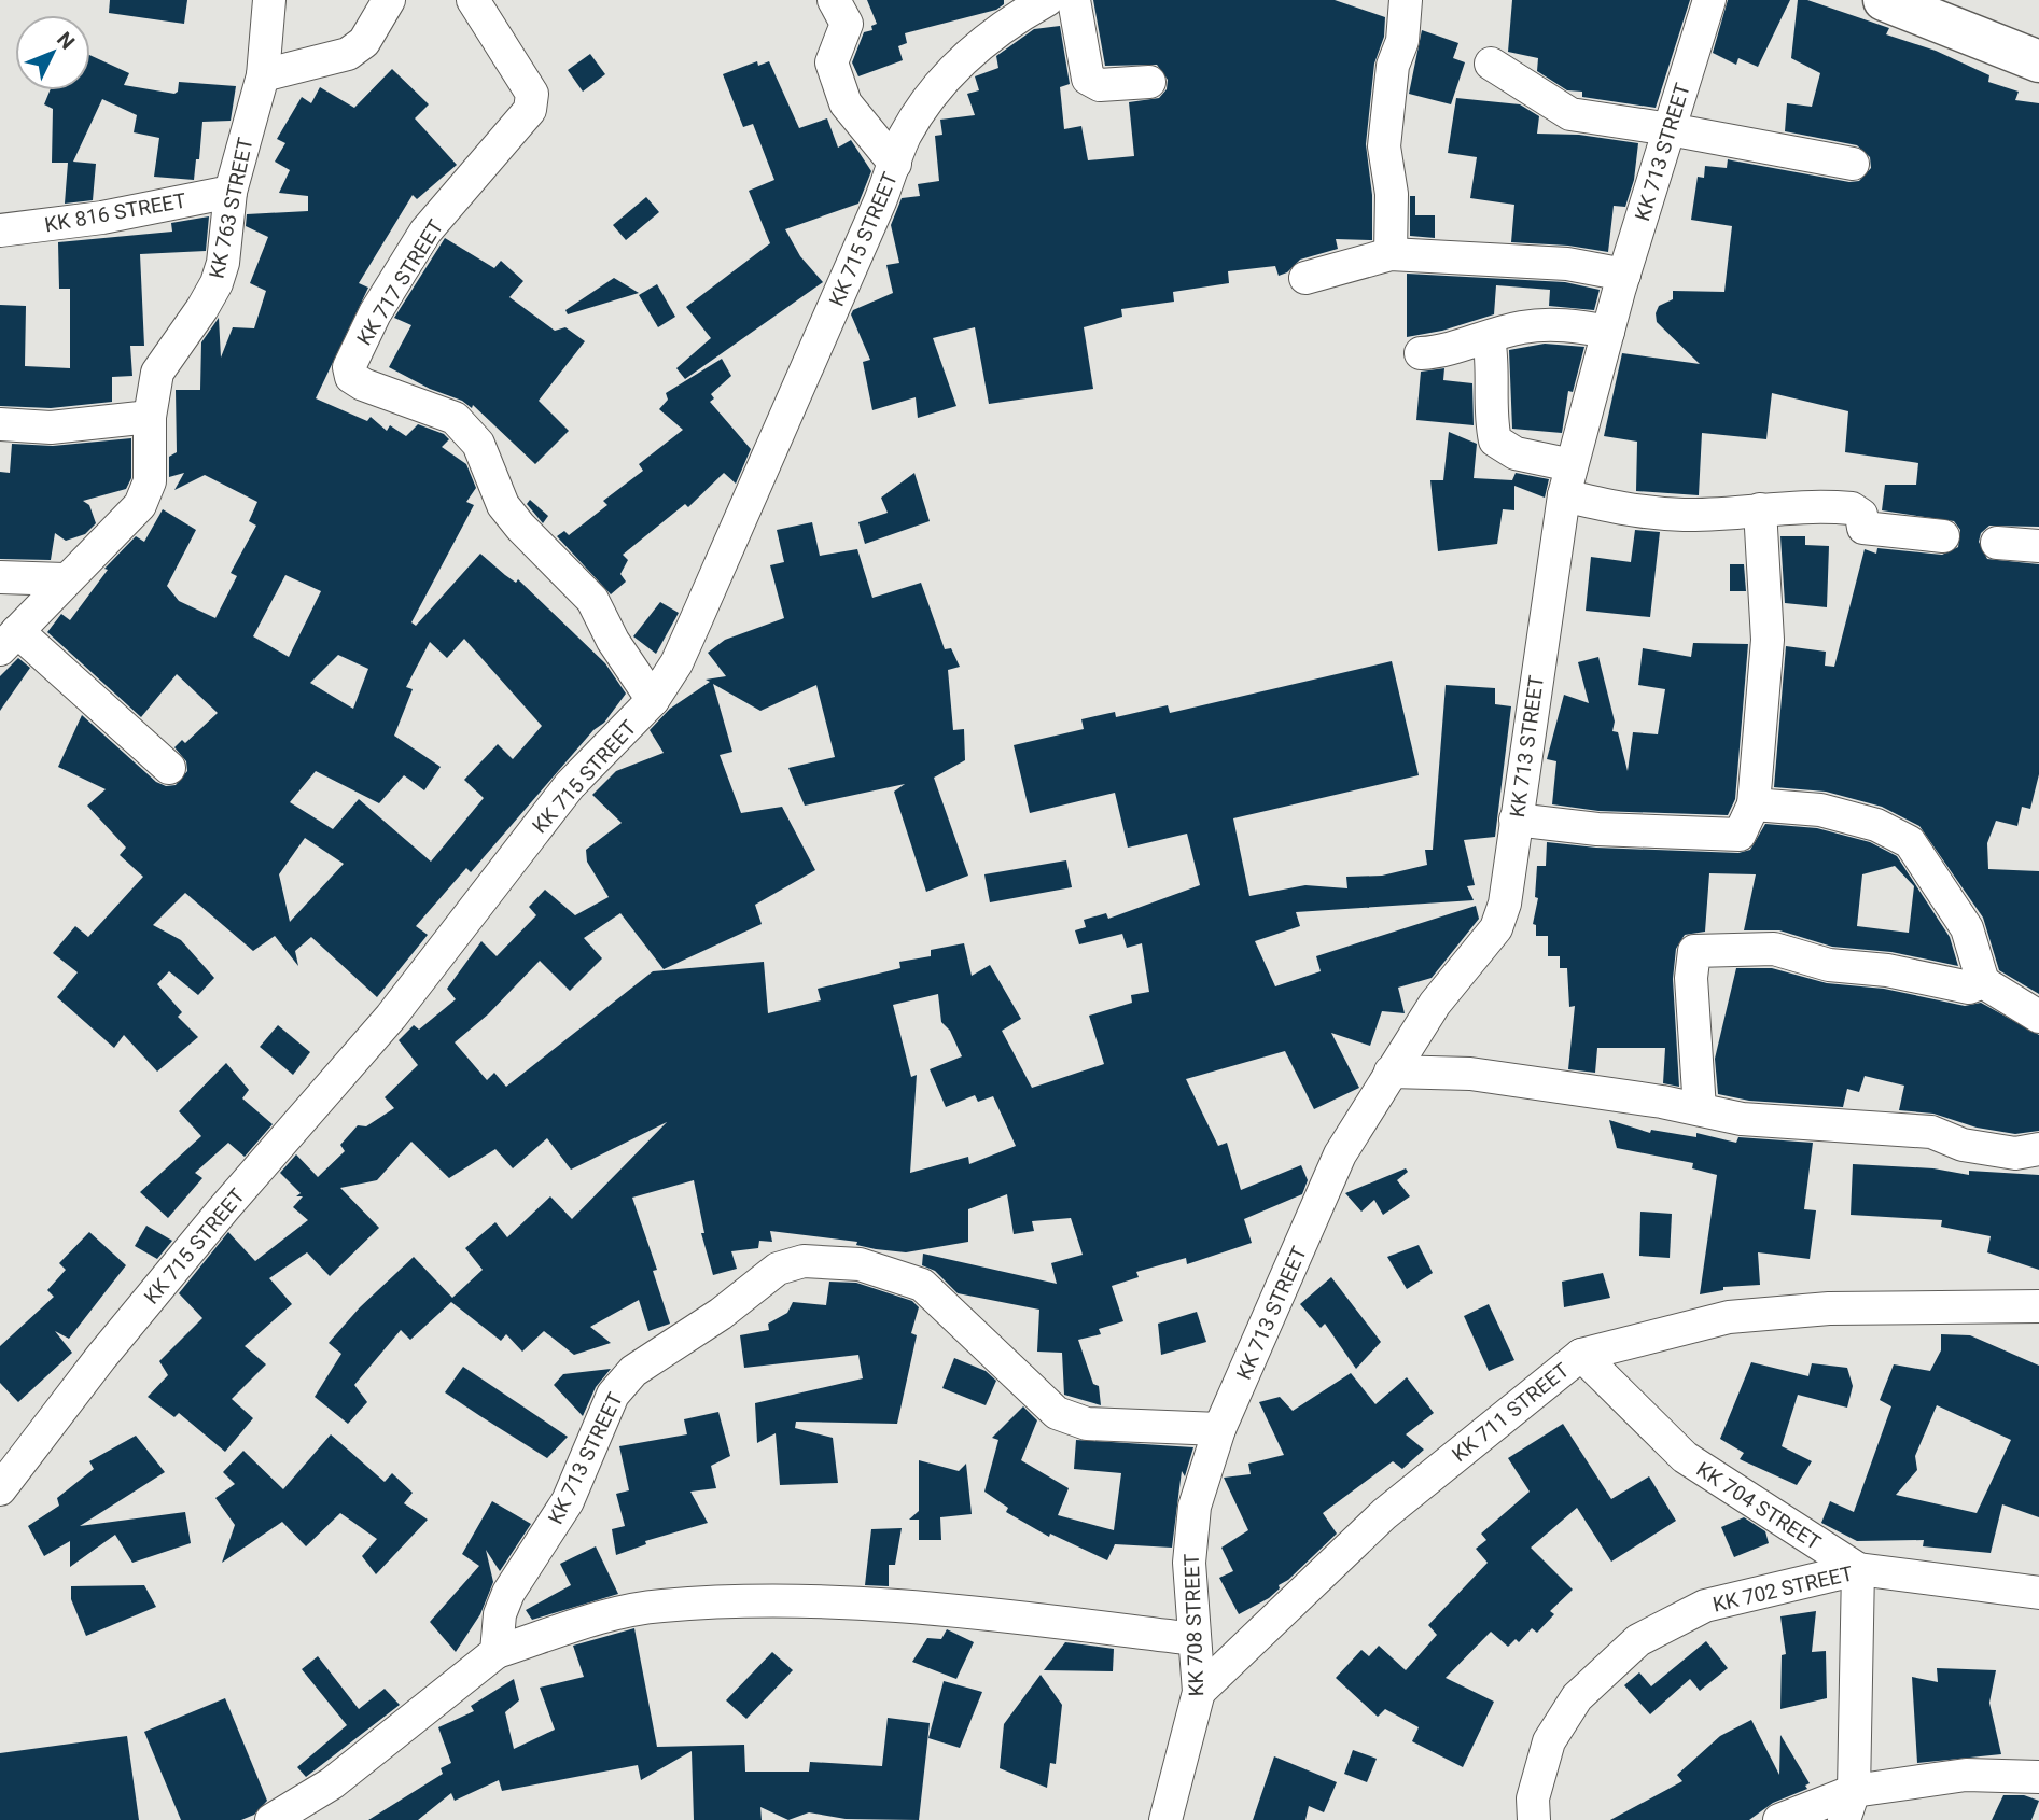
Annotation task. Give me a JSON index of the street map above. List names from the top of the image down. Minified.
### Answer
{"streets":{"street":["KK 713 STREET","KK 763 STREET","KK 816 STREET","KK 715 STREET","KK 717 STREET","KK 711 STREET","KK 704 STREET","KK 702 STREET","KK 708 STREET"]},"crossings":[["KK 713 STREET","KK 708 STREET"],["KK 763 STREET","KK 816 STREET"],["KK 715 STREET","KK 717 STREET"],["KK 711 STREET","KK 704 STREET"],["KK 711 STREET","KK 708 STREET"],["KK 704 STREET","KK 702 STREET"]],"north":"top right"}
